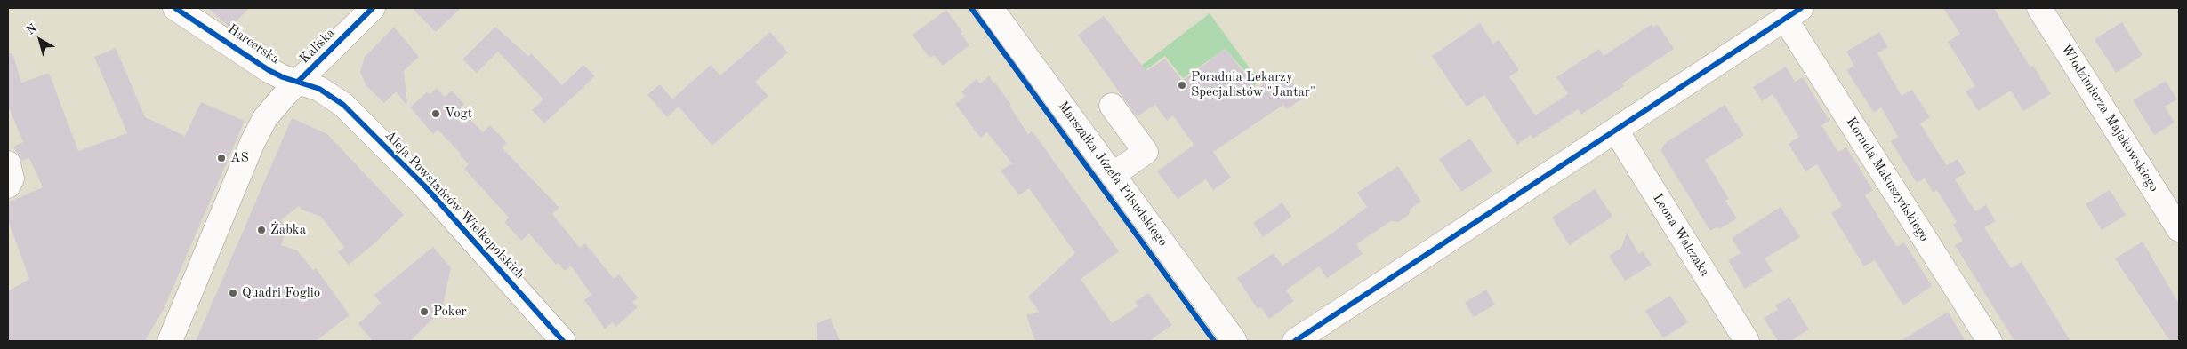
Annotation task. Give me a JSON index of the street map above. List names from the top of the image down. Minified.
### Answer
{"streets":{"street":["Harcerska","Kaliska","Włodzimierza Majakowskiego","Marszałka Józefa Piłsudskiego","Kornela Makuszyńskiego","Aleja Powstańców Wielkopolskich","Leona Walczaka"]},"crossings":[["Harcerska","Kaliska"],["Harcerska","Aleja Powstańców Wielkopolskich"],["Kaliska","Aleja Powstańców Wielkopolskich"]],"places":["Poradnia Lekarzy Specjalistów \"Jantar\"","Vogt","AS","Żabka","Quadri Foglio","Poker"],"north":"top left"}
